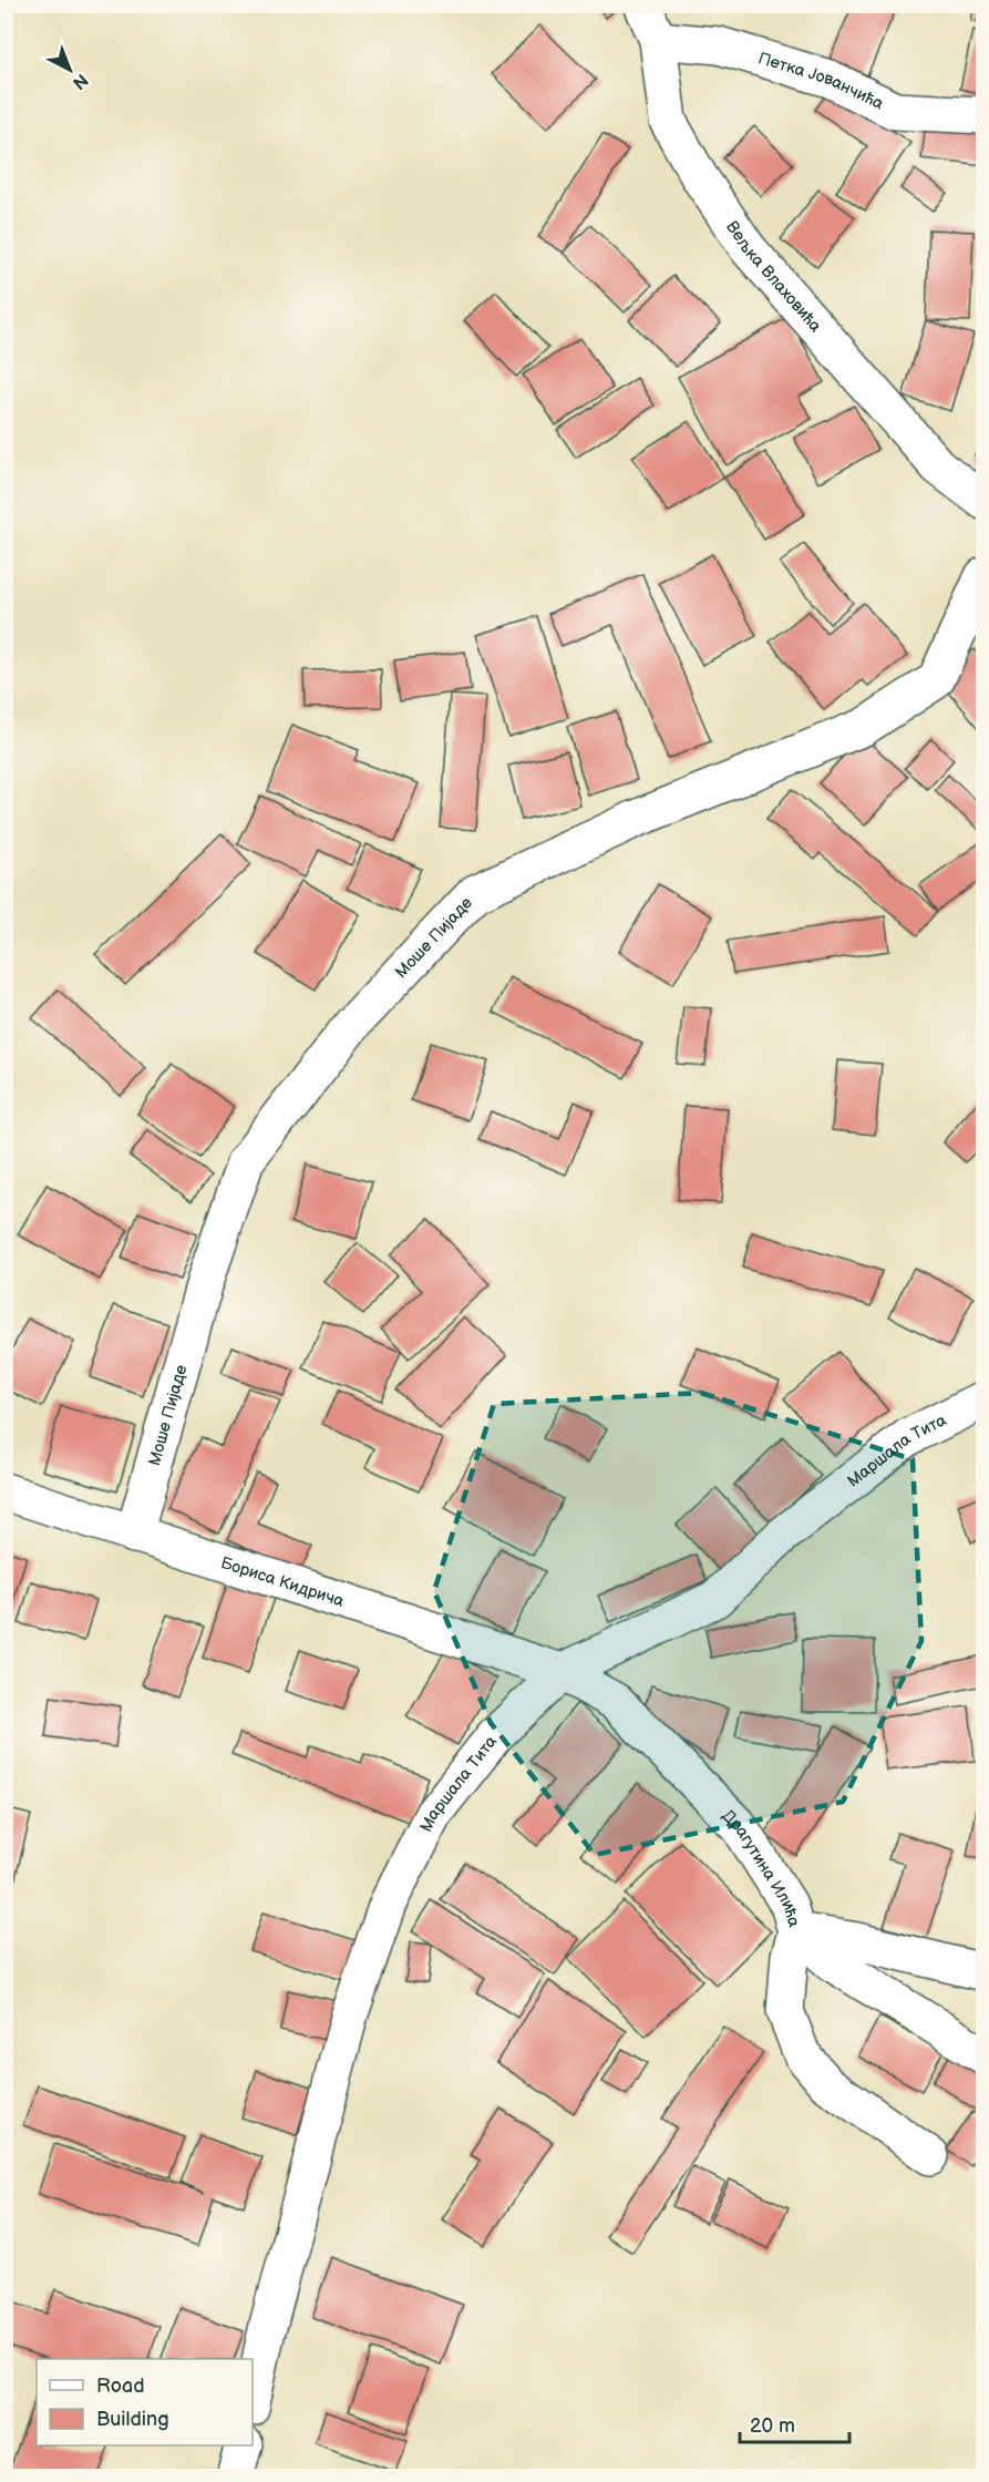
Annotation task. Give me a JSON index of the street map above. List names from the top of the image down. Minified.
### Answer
{"streets":{"street":["Петка Јованчића","Вељка Влаховића","Моше Пијаде","Маршала Тита","Бориса Кидрича","Драгутина Илића"]},"crossings":[["Петка Јованчића","Вељка Влаховића"],["Моше Пијаде","Бориса Кидрича"],["Маршала Тита","Бориса Кидрича"],["Маршала Тита","Драгутина Илића"],["Бориса Кидрича","Драгутина Илића"]],"legend":["Road","Building"],"scale_bar":"20 m","north":"bottom right"}
